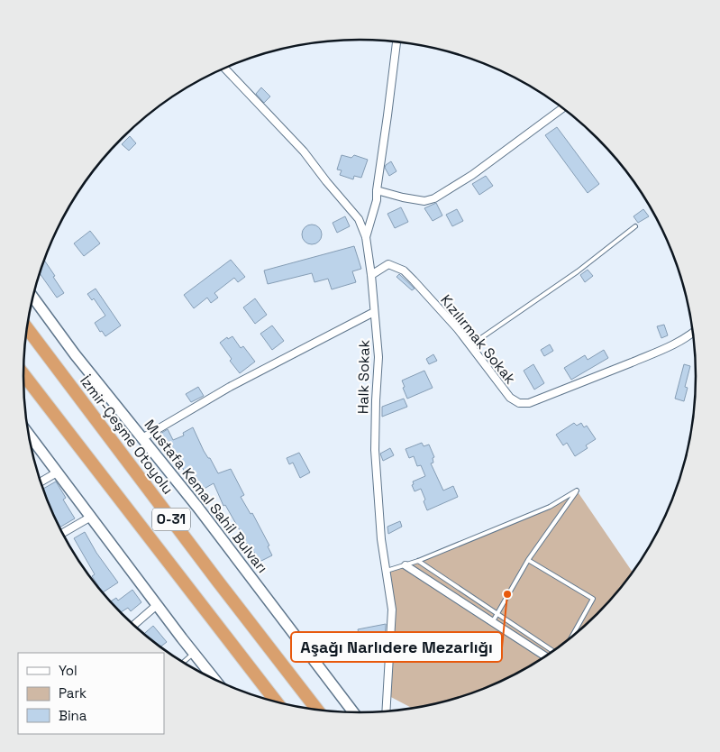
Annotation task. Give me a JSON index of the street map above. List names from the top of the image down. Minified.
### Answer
{"streets":{"highway":["İzmir-Çeşme Otoyolu","O-31"],"main road":["Mustafa Kemal Sahil Bulvarı"],"street":["Kızılırmak Sokak","Halk Sokak"]},"crossings":[["Kızılırmak Sokak","Halk Sokak"]],"places":["Aşağı Narlıdere Mezarlığı"],"legend":["Yol","Park","Bina"]}
